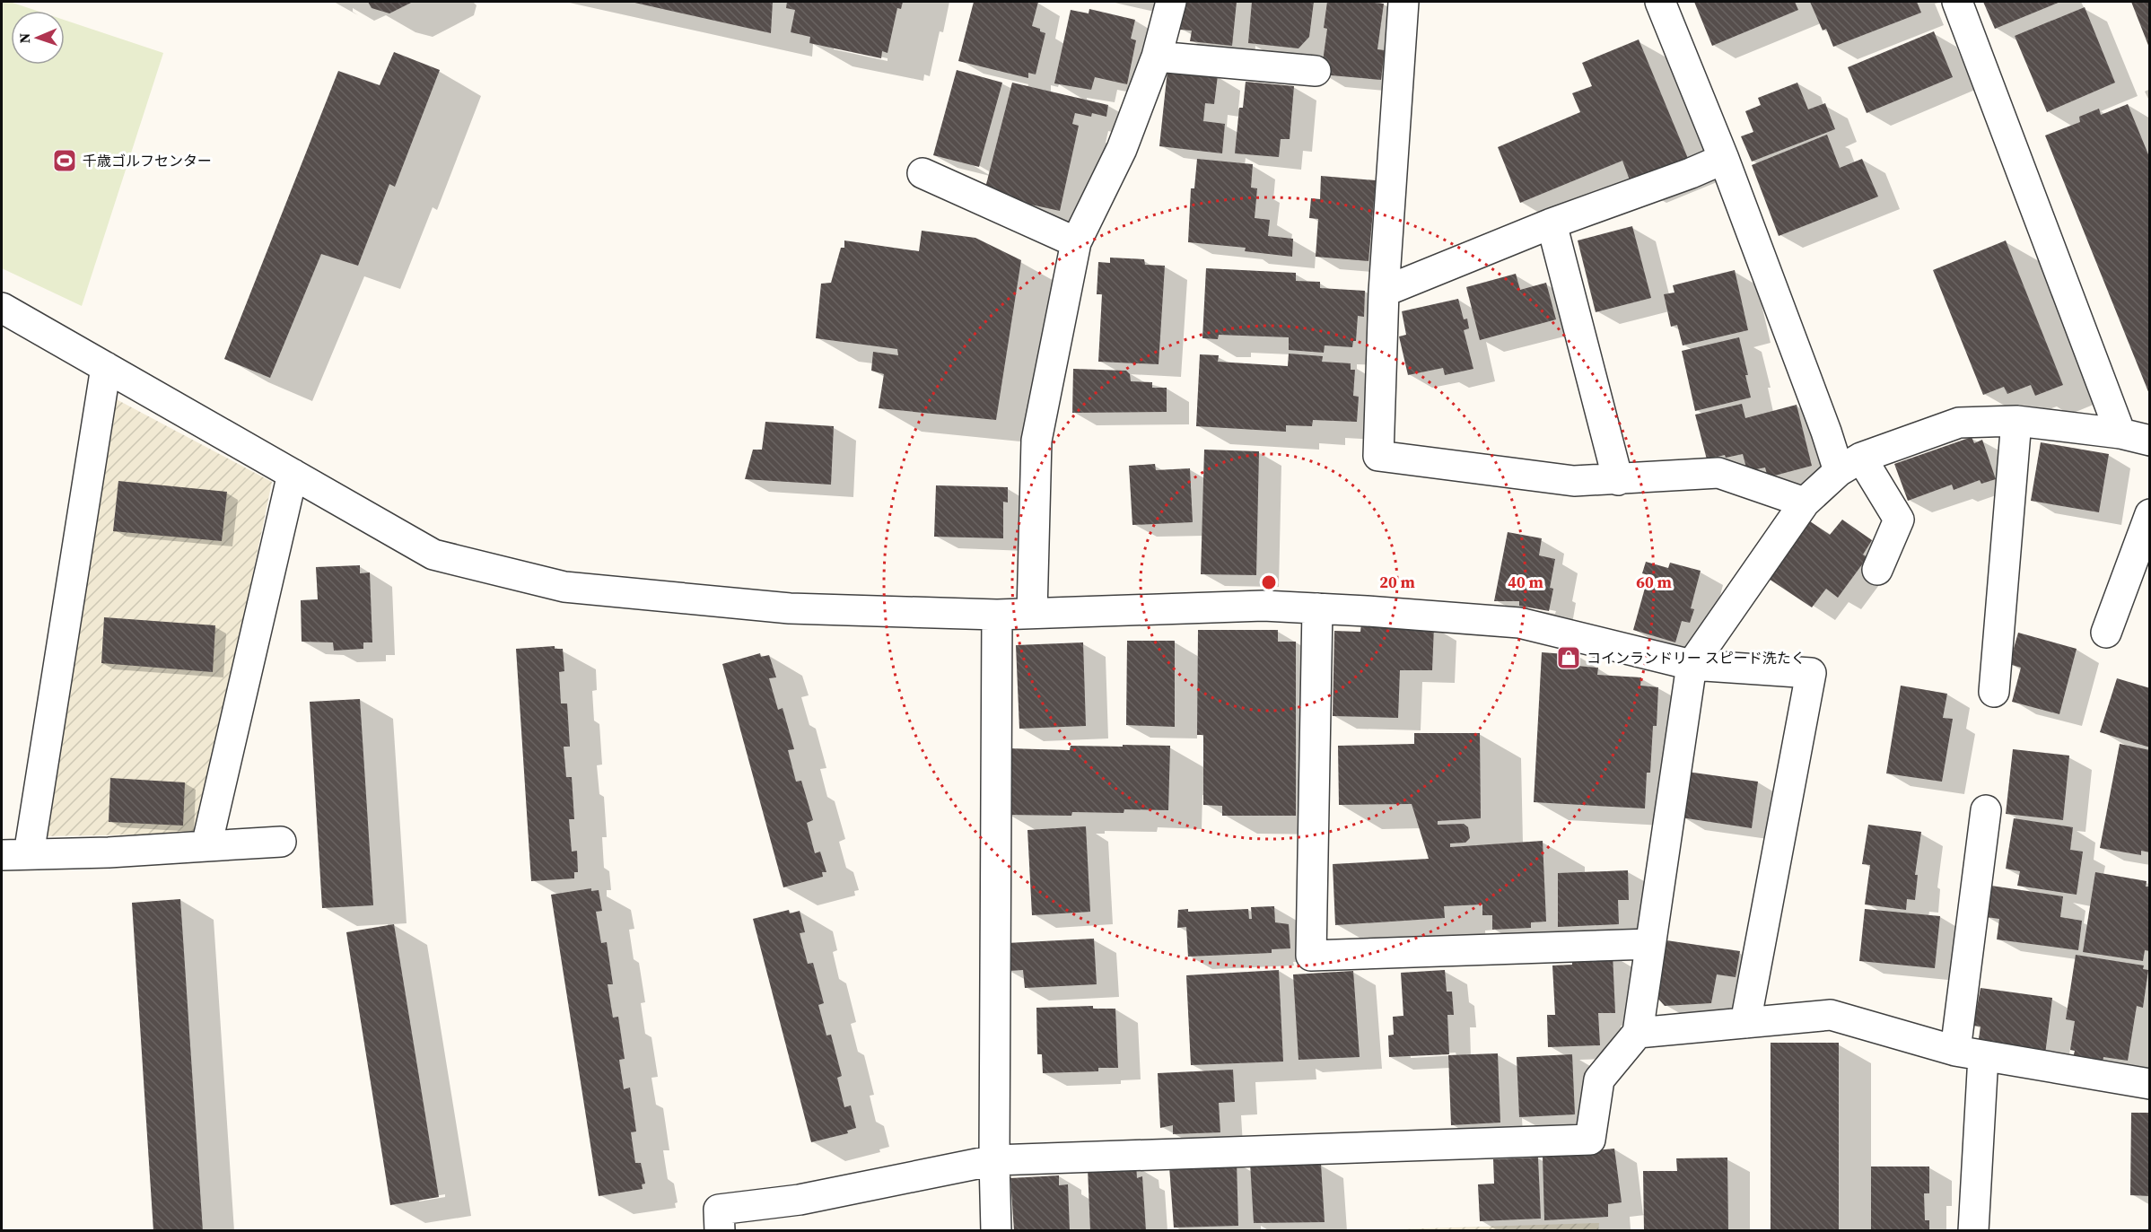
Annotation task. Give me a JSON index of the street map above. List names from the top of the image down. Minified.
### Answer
{"places":{"sports":["千歳ゴルフセンター"],"shop":["コインランドリー スピード洗たく"]},"north":"left","rings":["20 m","40 m","60 m"]}
